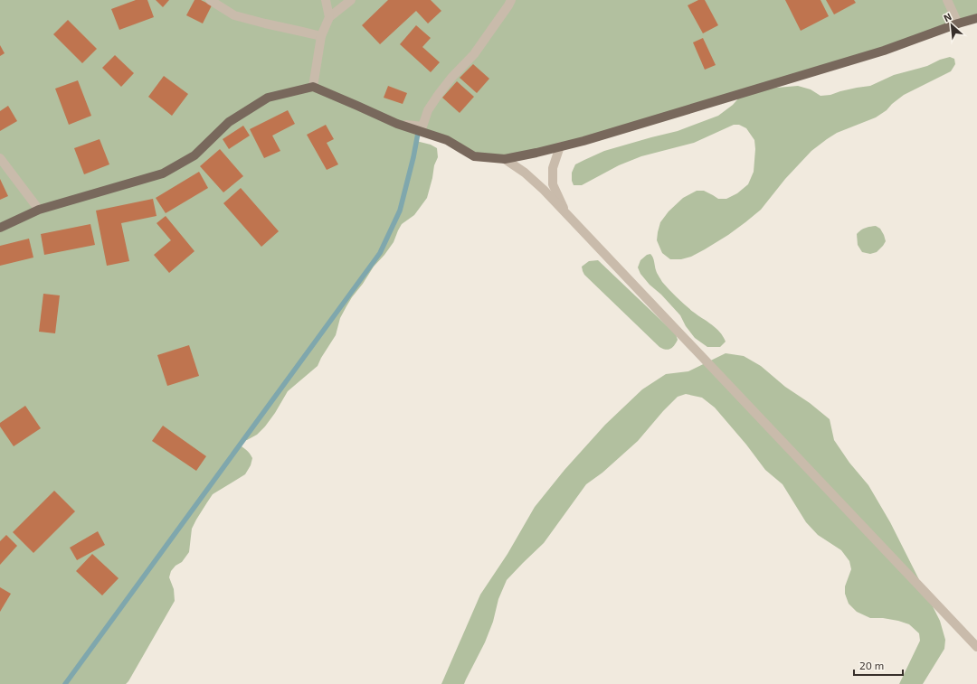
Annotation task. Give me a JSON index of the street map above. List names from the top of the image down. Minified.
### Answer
{"scale_bar":"20 m","north":"top left"}
